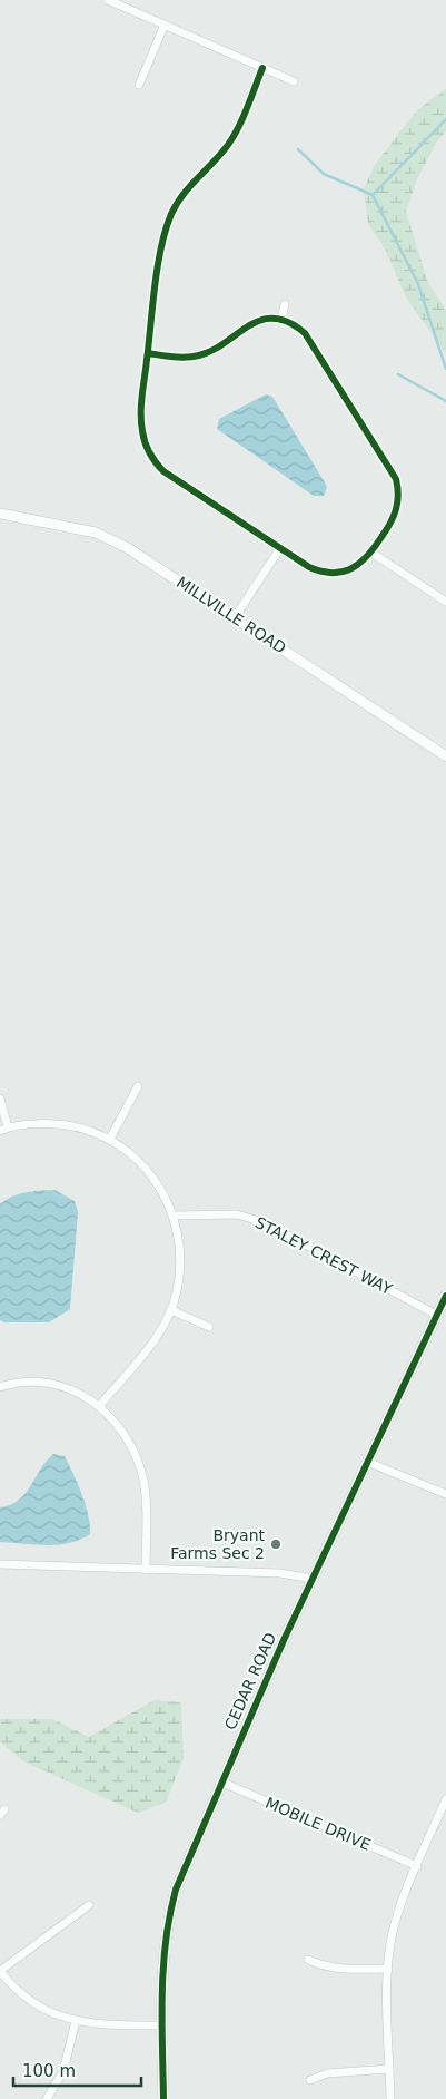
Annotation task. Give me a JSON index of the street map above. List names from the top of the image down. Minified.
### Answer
{"streets":{"street":["MILLVILLE ROAD","STALEY CREST WAY","CEDAR ROAD","MOBILE DRIVE"]},"crossings":[["STALEY CREST WAY","CEDAR ROAD"],["CEDAR ROAD","MOBILE DRIVE"]],"places":["Bryant Farms Sec 2"],"scale_bar":"100 m"}
